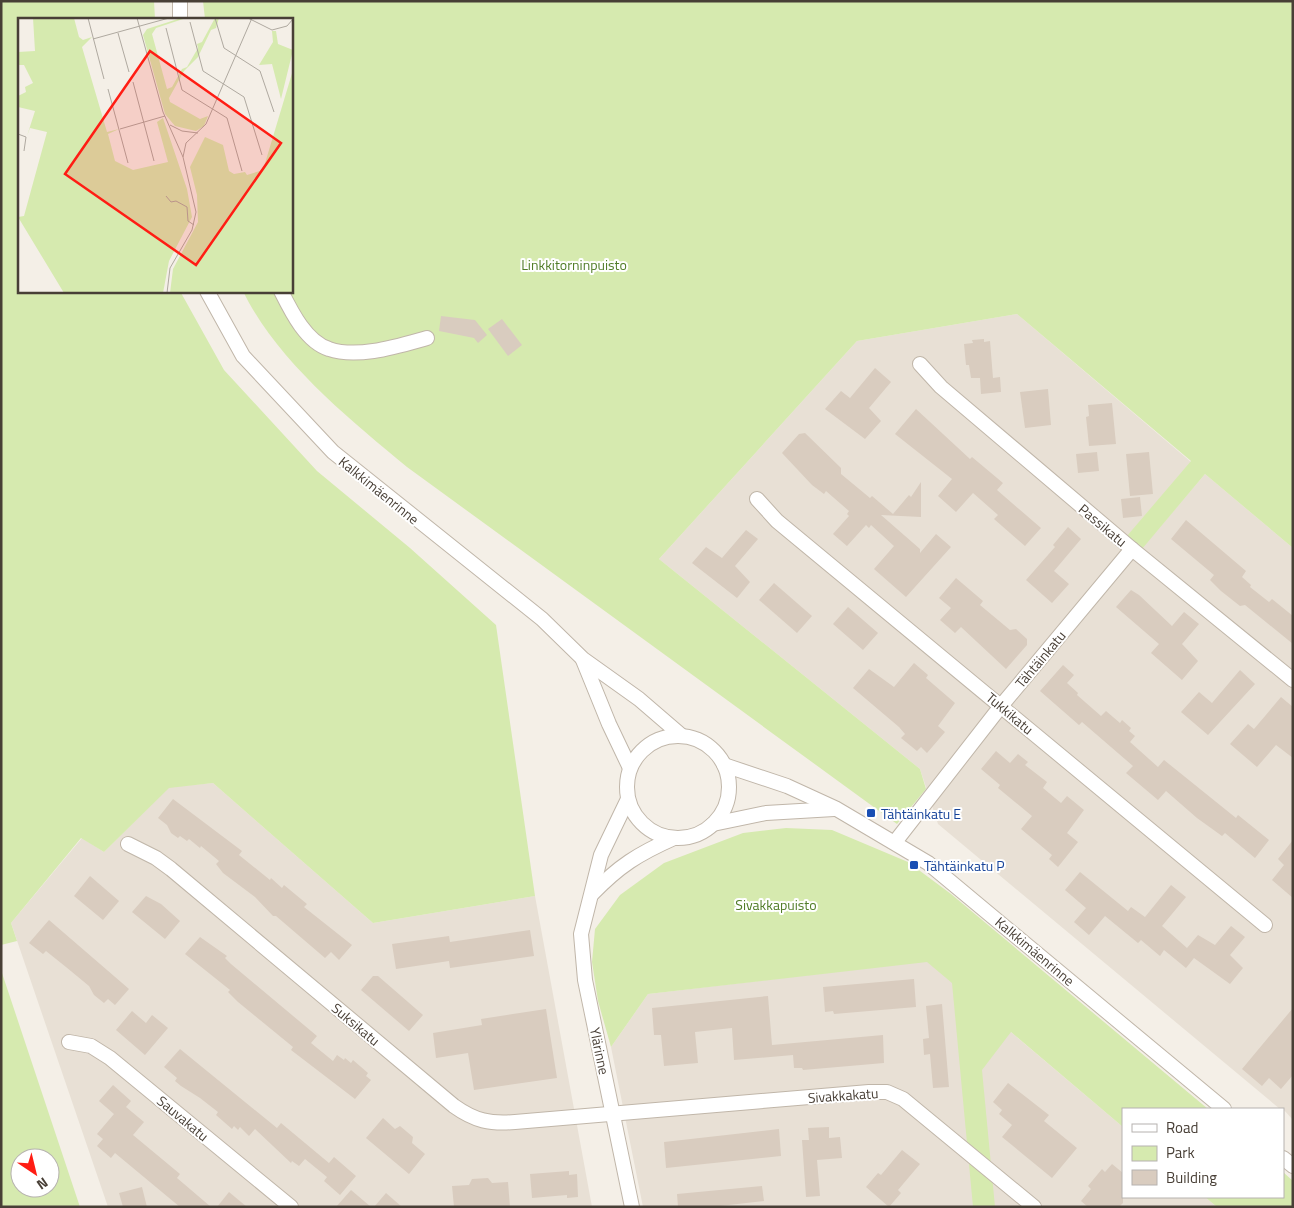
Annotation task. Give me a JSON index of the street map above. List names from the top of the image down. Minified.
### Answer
{"streets":{"street":["Kalkkimäenrinne","Passikatu","Tähtäinkatu","Tukkikatu","Suksikatu","Ylärinne","Sivakkakatu","Sauvakatu"]},"crossings":[["Kalkkimäenrinne","Tähtäinkatu"],["Kalkkimäenrinne","Ylärinne"],["Passikatu","Tähtäinkatu"],["Tähtäinkatu","Tukkikatu"],["Suksikatu","Ylärinne"],["Suksikatu","Sivakkakatu"],["Ylärinne","Sivakkakatu"]],"parks":["Linkkitorninpuisto","Sivakkapuisto"],"places":{"transit":["Tähtäinkatu E","Tähtäinkatu P"]},"legend":["Road","Park","Building"],"north":"bottom right"}
